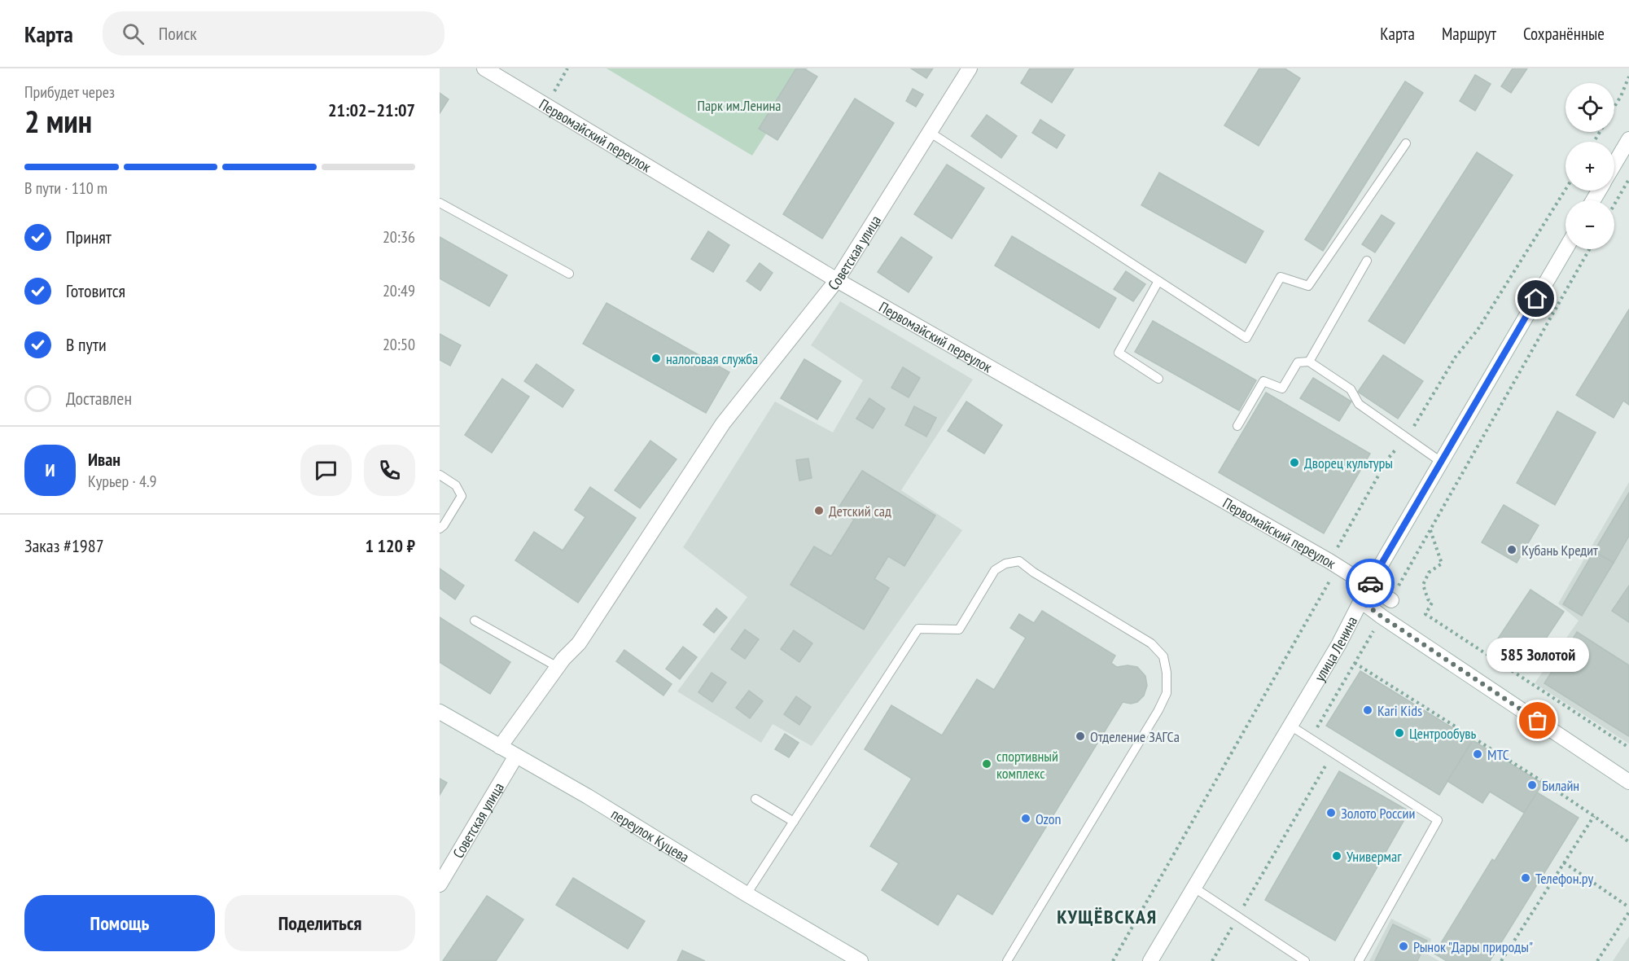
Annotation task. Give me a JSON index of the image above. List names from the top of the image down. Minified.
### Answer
{"streets":{"street":["Первомайский переулок","Советская улица","улица Ленина","переулок Куцева"]},"crossings":[["Первомайский переулок","Советская улица"],["Первомайский переулок","улица Ленина"],["Советская улица","переулок Куцева"]],"districts":["КУЩЁВСКАЯ"],"parks":["Парк им.Ленина"],"places":["налоговая служба","Дворец культуры","Детский сад","Кубань Кредит","Kari Kids","585 Золотой","Центрообувь","Отделение ЗАГСа","МТС","спортивный комплекс","Билайн","Золото России","Ozon","Универмаг","Телефон.ру","Рынок \"Дары природы\""],"page":{"header":"Карта","search":"Поиск","nav":["Карта","Маршрут","Сохранённые"],"heading":["2 мин","Прибудет через","21:02–21:07"],"panel":["Иван","Курьер · 4.9","Заказ #1987","1 120 ₽"],"map_buttons":["+","−"],"bar":"В пути · 110 m","list":[["Принят","20:36"],["Готовится","20:49"],["В пути","20:50"],"Доставлен"],"round":"И","bubble":"585 Золотой","buttons":["Помощь","Поделиться"]}}
